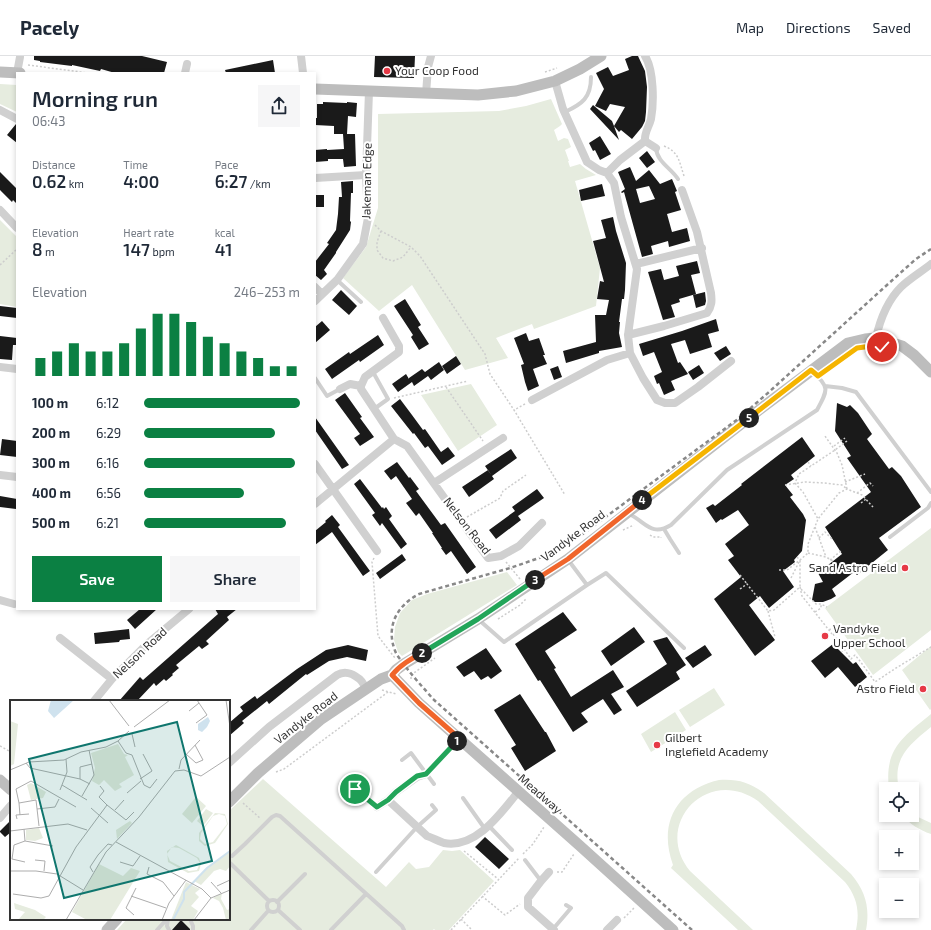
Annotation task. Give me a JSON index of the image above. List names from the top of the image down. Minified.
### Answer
{"streets":{"street":["Jakeman Edge","Nelson Road","Vandyke Road","Meadway"]},"crossings":[["Vandyke Road","Meadway"]],"places":["Your Coop Food","Sand Astro Field","Vandyke Upper School","Astro Field","Gilbert Inglefield Academy"],"page":{"header":"Pacely","nav":["Map","Directions","Saved"],"heading":["Morning run","06:43"],"stats":[["Distance","0.62 km"],["Time","4:00"],["Pace","6:27 /km"],["Elevation","8 m"],["Heart rate","147 bpm"],["kcal","41"]],"chart":["Elevation","246–253 m"],"list":[{"name":"100 m","note":"6:12"},{"name":"200 m","note":"6:29"},{"name":"300 m","note":"6:16"},{"name":"400 m","note":"6:56"},{"name":"500 m","note":"6:21"}],"pins":["5","4","3","2","1"],"buttons":["Save","Share"],"map_buttons":["+","−"]}}
